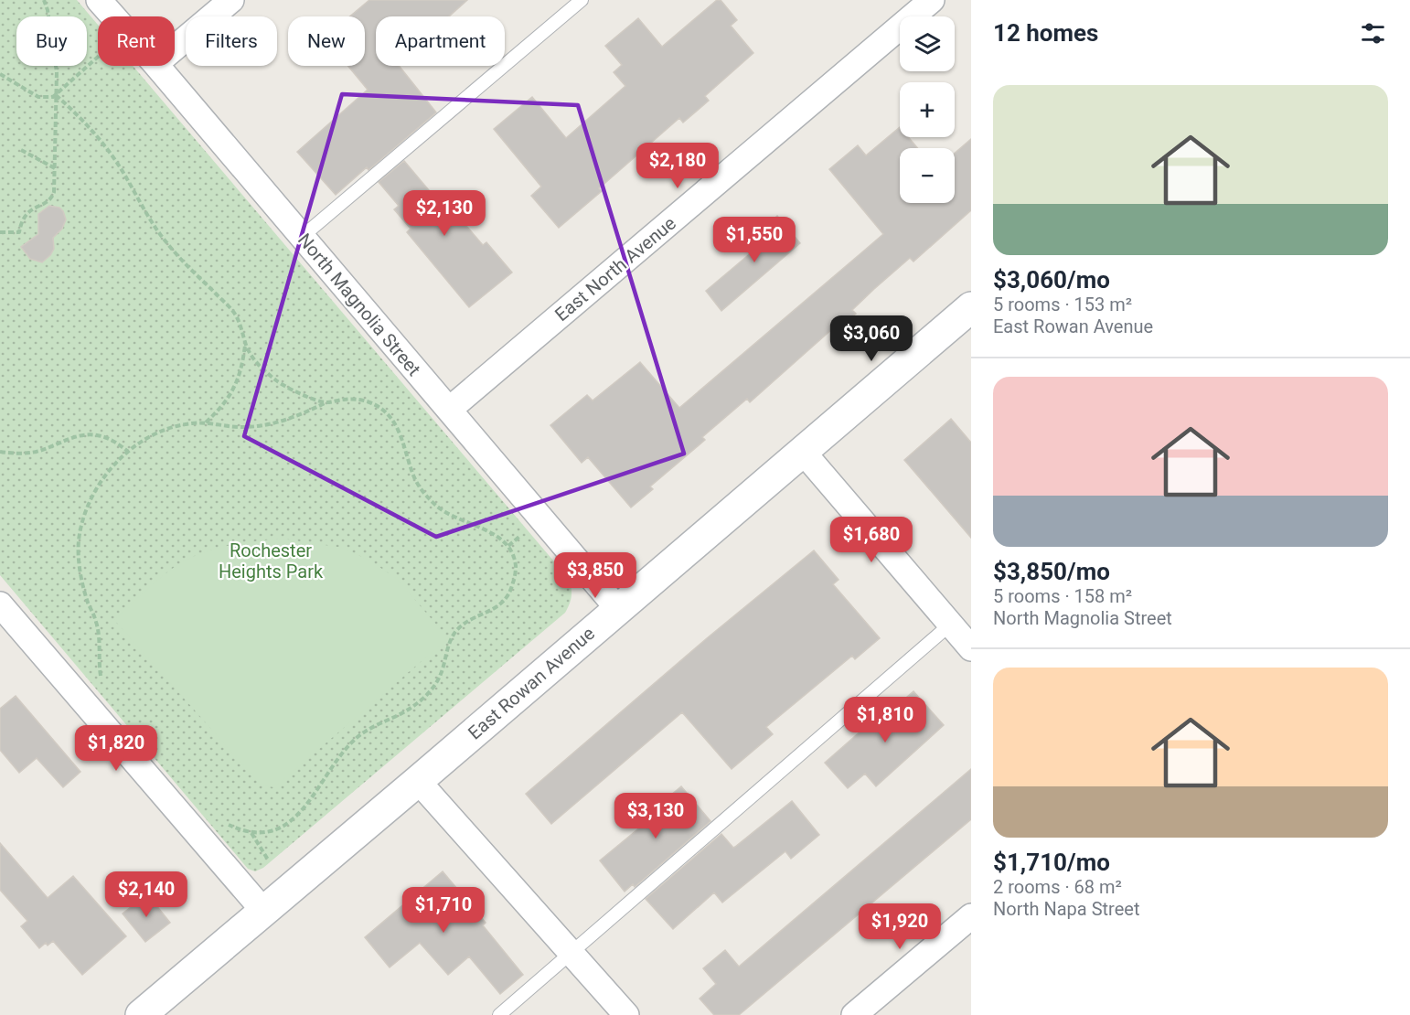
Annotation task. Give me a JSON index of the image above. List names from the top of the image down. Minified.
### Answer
{"streets":{"street":["East North Avenue","North Magnolia Street","East Rowan Avenue"]},"crossings":[["East North Avenue","North Magnolia Street"],["North Magnolia Street","East Rowan Avenue"]],"parks":["Rochester Heights Park"],"page":{"heading":"12 homes","map_buttons":["+","−"],"chip":["Buy","Rent","Filters","New","Apartment"],"list":[{"name":"$3,060/mo","note":"5 rooms · 153 m² · East Rowan Avenue"},{"name":"$3,850/mo","note":"5 rooms · 158 m² · North Magnolia Street"},{"name":"$1,710/mo","note":"2 rooms · 68 m² · North Napa Street"}],"price":["$2,180","$2,130","$1,550","$3,060","$1,680","$3,850","$1,810","$1,820","$3,130","$2,140","$1,710","$1,920"]}}
